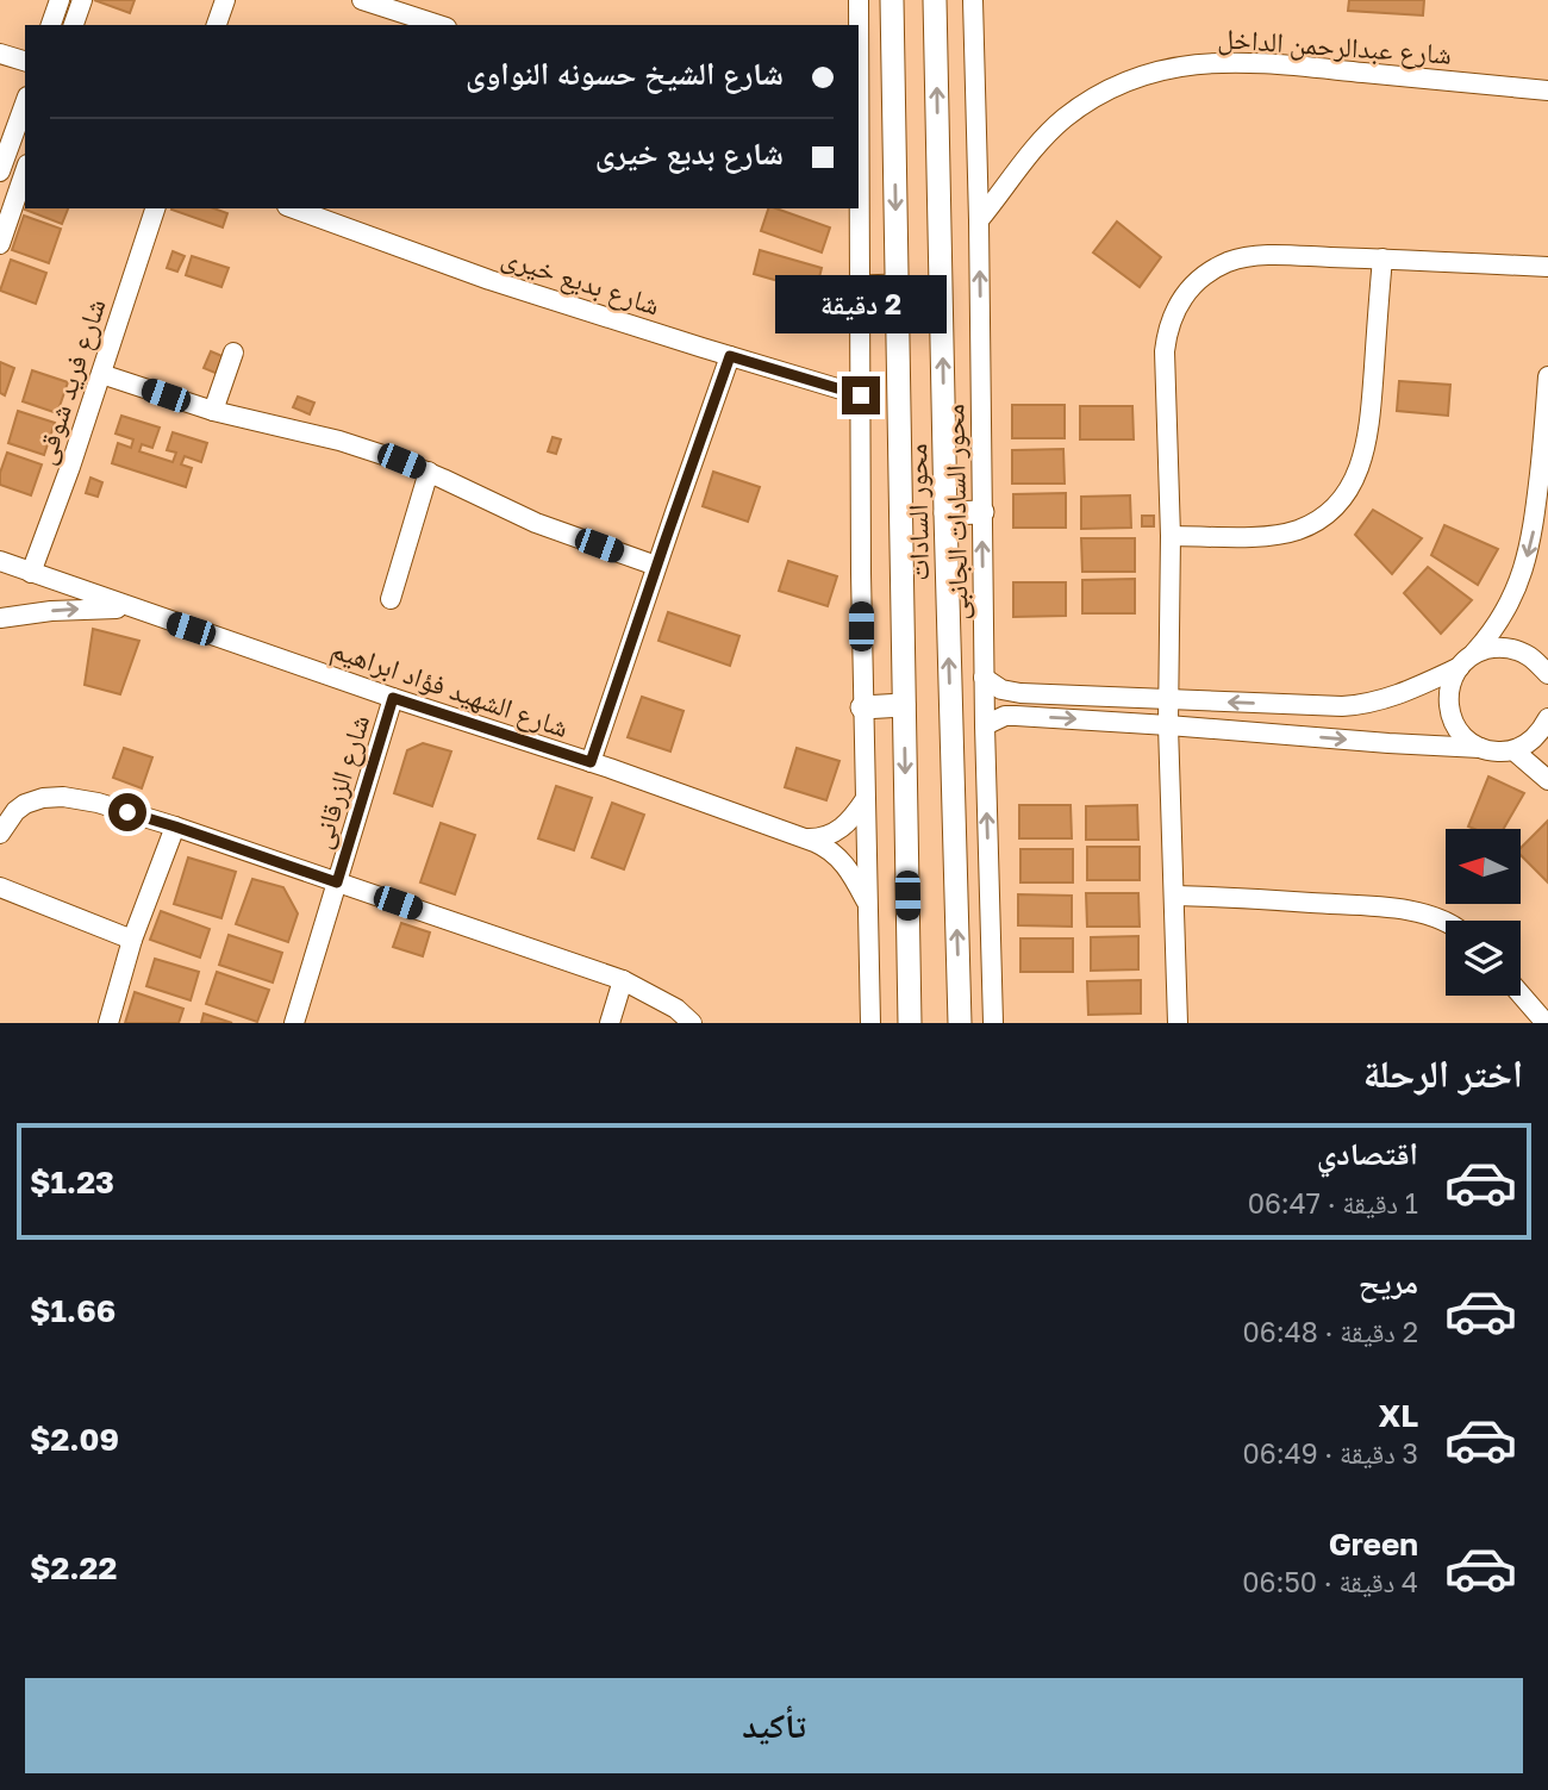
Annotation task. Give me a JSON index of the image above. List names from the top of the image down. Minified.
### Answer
{"streets":{"main road":["محور السادات"],"street":["شارع عبدالرحمن الداخل","شارع بديع خيرى","شارع فريد شوقى","محور السادات الجانبى","شارع الشهيد فؤاد ابراهيم","شارع الزرقانى"]},"crossings":[["شارع عبدالرحمن الداخل","محور السادات الجانبى"],["شارع فريد شوقى","شارع الشهيد فؤاد ابراهيم"],["شارع الشهيد فؤاد ابراهيم","شارع الزرقانى"]],"north":"left","page":{"banner":["شارع الشيخ حسونه النواوى","شارع بديع خيرى"],"bubble":"2 دقيقة","heading":"اختر الرحلة","list":[{"name":"اقتصادي","note":"1 دقيقة · 06:47","value":"$1.23"},{"name":"مريح","note":"2 دقيقة · 06:48","value":"$1.66"},{"name":"XL","note":"3 دقيقة · 06:49","value":"$2.09"},{"name":"Green","note":"4 دقيقة · 06:50","value":"$2.22"}],"buttons":"تأكيد"}}
